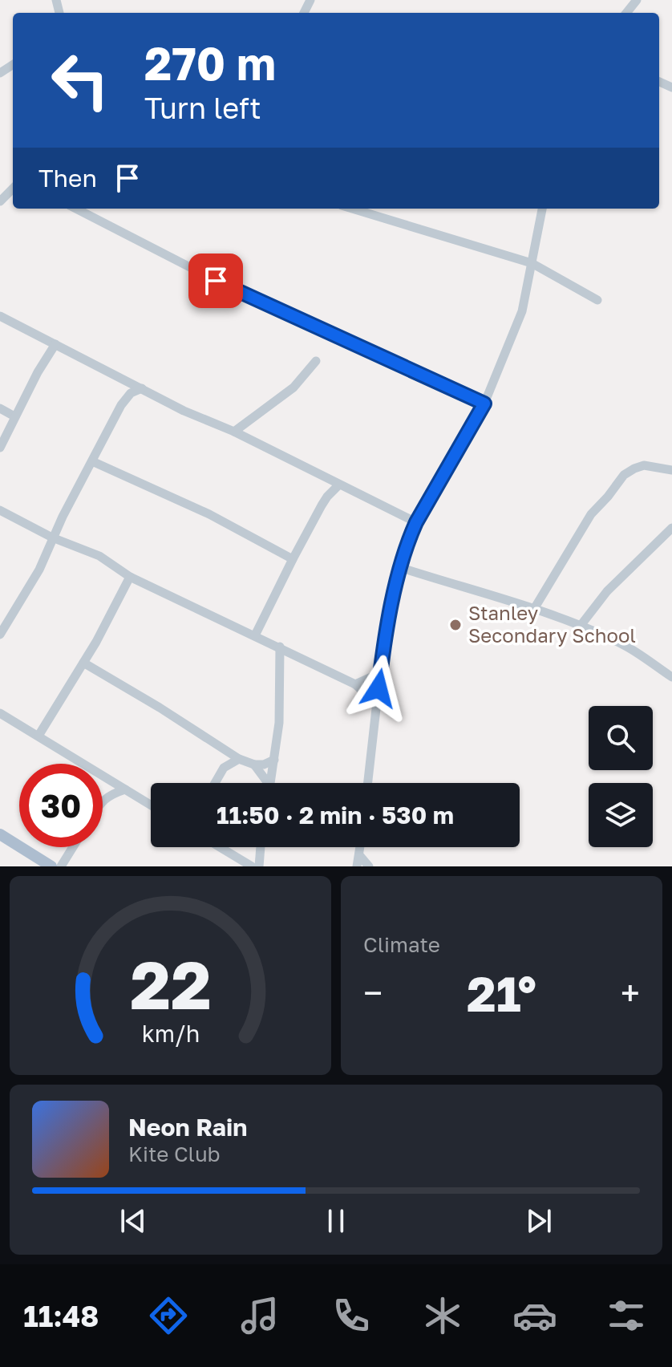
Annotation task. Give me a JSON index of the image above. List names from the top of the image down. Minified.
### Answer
{"places":["Stanley Secondary School"],"page":{"turn":["270 m","Turn left"],"then":"Then","limit":"30","trip":"11:50 · 2 min · 530 m","tile":"Climate","heat":["−","21°","+"],"song":["Neon Rain","Kite Club"],"tabs":"11:48","gauge":["22","km/h"]}}
